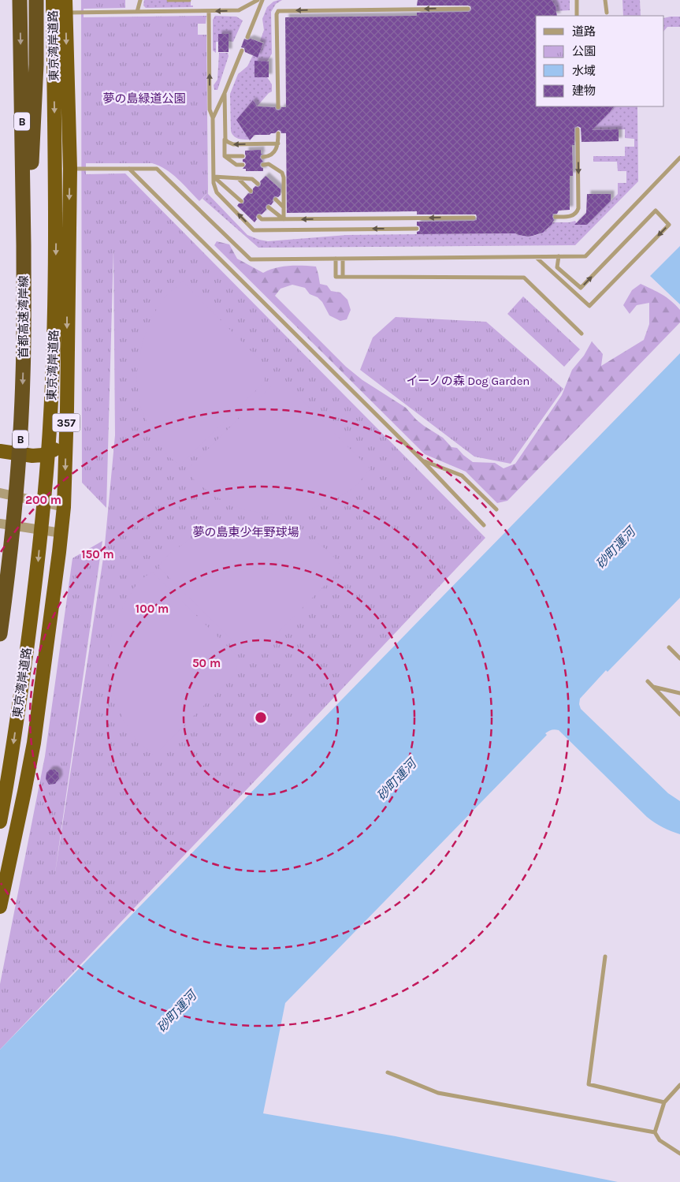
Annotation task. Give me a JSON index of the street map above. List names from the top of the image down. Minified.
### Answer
{"streets":{"highway":["東京湾岸道路","B","首都高速湾岸線","357"]},"water":["砂町運河"],"parks":["夢の島緑道公園","イーノの森 Dog Garden","夢の島東少年野球場"],"legend":["道路","公園","水域","建物"],"rings":["200 m","150 m","100 m","50 m"]}
